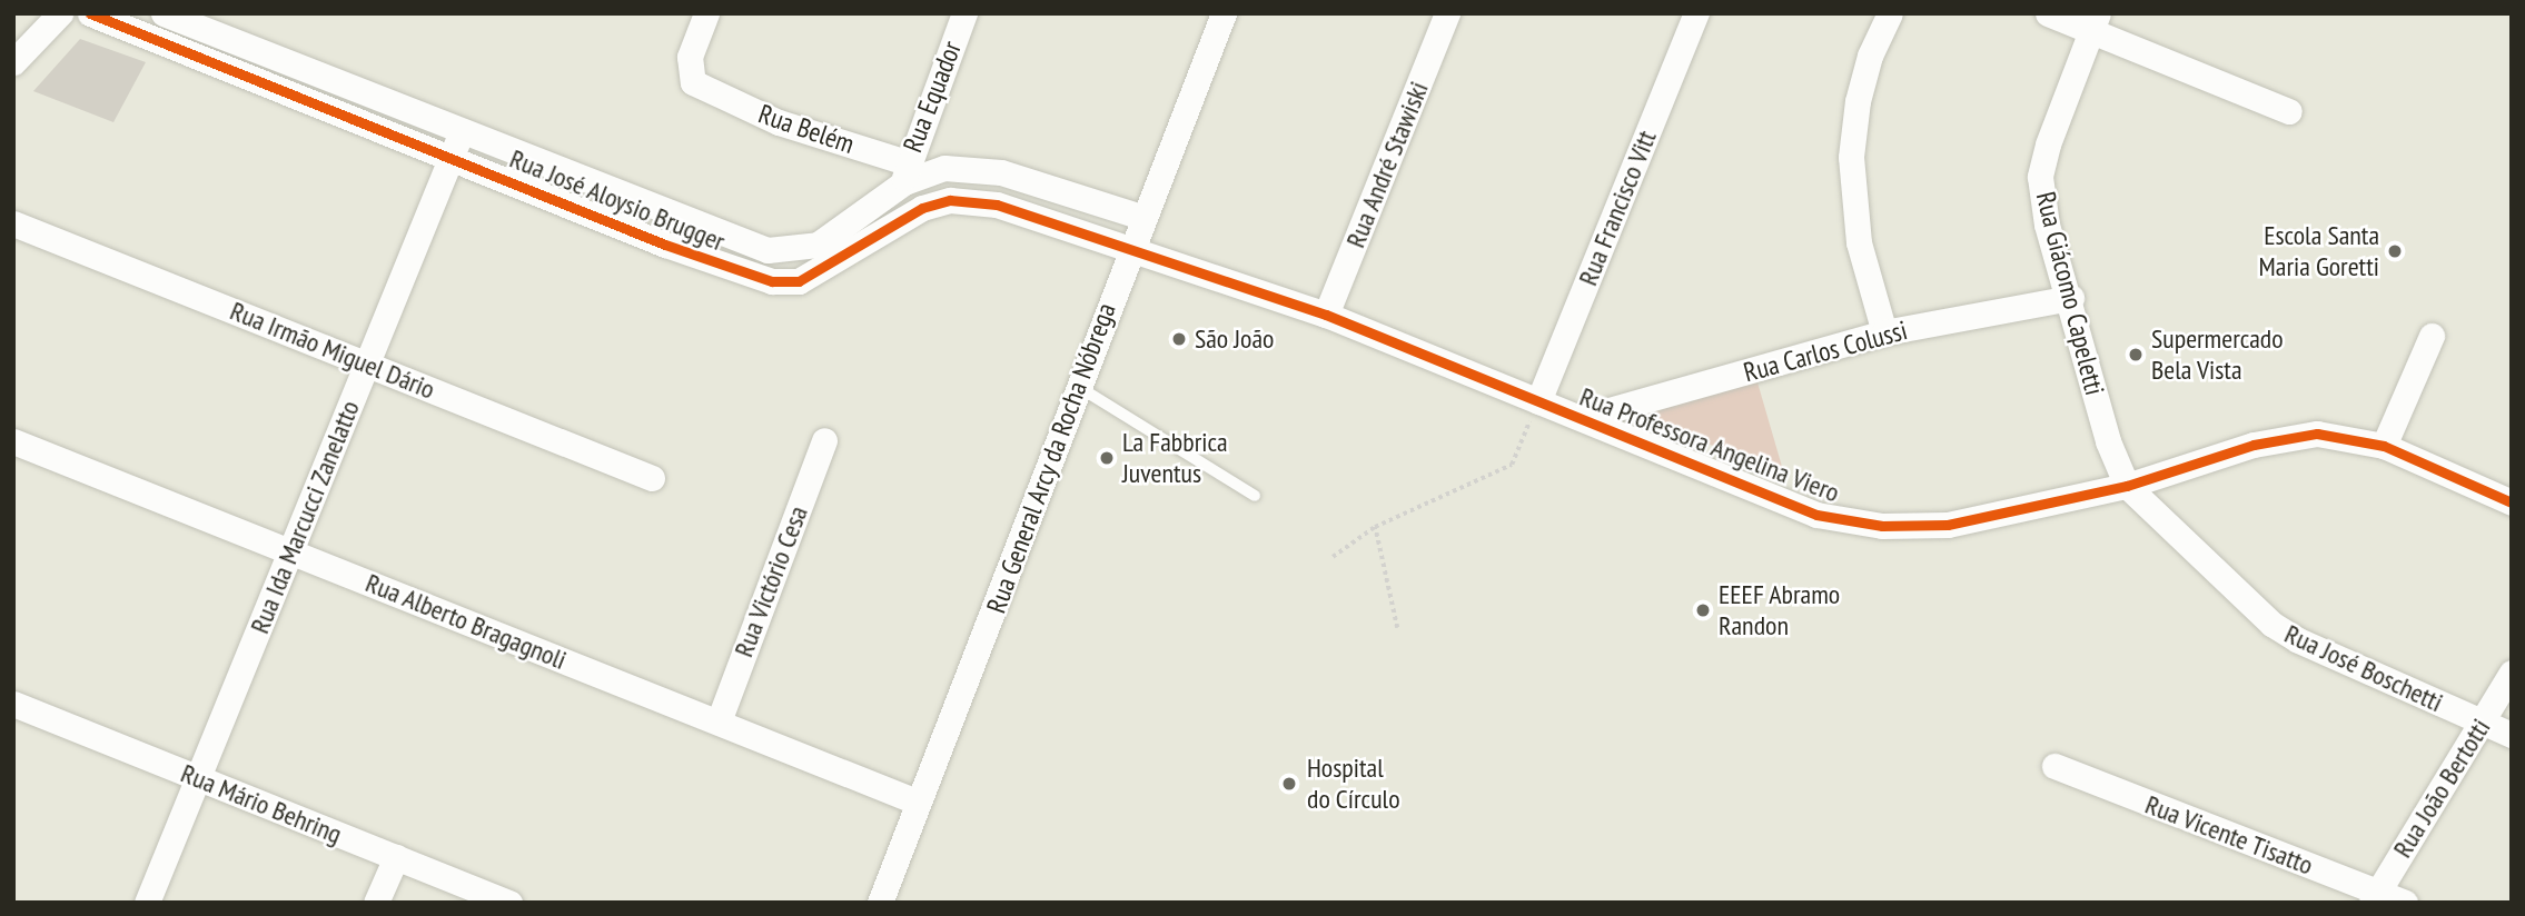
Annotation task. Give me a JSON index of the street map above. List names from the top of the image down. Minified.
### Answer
{"streets":{"street":["Rua Equador","Rua Belém","Rua André Stawiski","Rua José Aloysio Brugger","Rua Francisco Vitt","Rua Giácomo Capeletti","Rua Irmão Miguel Dário","Rua Carlos Colussi","Rua Professora Angelina Viero","Rua General Arcy da Rocha Nóbrega","Rua Ida Marcucci Zanelatto","Rua Victório Cesa","Rua Alberto Bragagnoli","Rua José Boschetti","Rua João Bertotti","Rua Mário Behring","Rua Vicente Tisatto"]},"crossings":[["Rua Equador","Rua Belém"],["Rua Equador","Rua José Aloysio Brugger"],["Rua Belém","Rua José Aloysio Brugger"],["Rua André Stawiski","Rua Professora Angelina Viero"],["Rua José Aloysio Brugger","Rua Professora Angelina Viero"],["Rua José Aloysio Brugger","Rua General Arcy da Rocha Nóbrega"],["Rua José Aloysio Brugger","Rua Ida Marcucci Zanelatto"],["Rua Francisco Vitt","Rua Professora Angelina Viero"],["Rua Giácomo Capeletti","Rua Carlos Colussi"],["Rua Giácomo Capeletti","Rua Professora Angelina Viero"],["Rua Giácomo Capeletti","Rua José Boschetti"],["Rua Irmão Miguel Dário","Rua Ida Marcucci Zanelatto"],["Rua Carlos Colussi","Rua Professora Angelina Viero"],["Rua Professora Angelina Viero","Rua General Arcy da Rocha Nóbrega"],["Rua Professora Angelina Viero","Rua José Boschetti"],["Rua General Arcy da Rocha Nóbrega","Rua Alberto Bragagnoli"],["Rua Ida Marcucci Zanelatto","Rua Alberto Bragagnoli"],["Rua Ida Marcucci Zanelatto","Rua Mário Behring"],["Rua Victório Cesa","Rua Alberto Bragagnoli"],["Rua José Boschetti","Rua João Bertotti"],["Rua João Bertotti","Rua Vicente Tisatto"]],"places":["Escola Santa Maria Goretti","São João","Supermercado Bela Vista","La Fabbrica Juventus","EEEF Abramo Randon","Hospital do Círculo"]}
